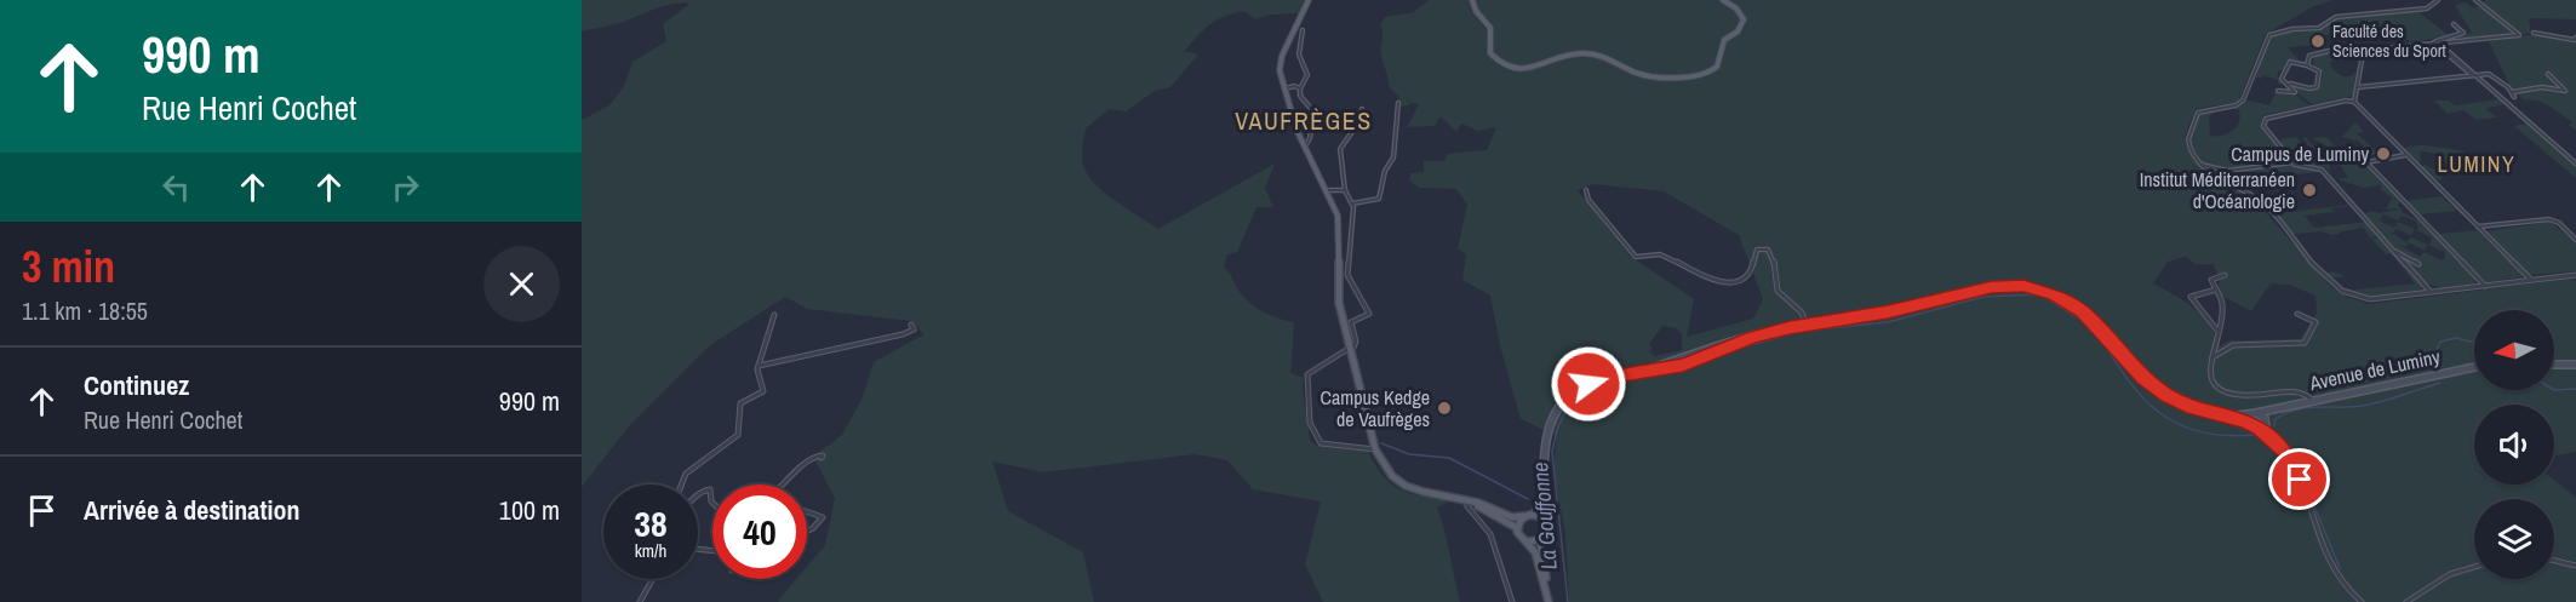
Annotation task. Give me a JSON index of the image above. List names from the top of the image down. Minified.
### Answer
{"streets":{"street":["Avenue de Luminy"]},"districts":["VAUFRÈGES","LUMINY"],"water":["La Gouffonne"],"places":["Faculté des Sciences du Sport","Campus de Luminy","Institut Méditerranéen d'Océanologie","Campus Kedge de Vaufrèges"],"north":"left","page":{"turn":["990 m","Rue Henri Cochet"],"heading":["3 min","1.1 km · 18:55"],"list":[{"name":"Continuez","note":"Rue Henri Cochet","value":"990 m"},{"name":"Arrivée à destination","value":"100 m"}],"speed":"38 km/h","limit":"40"}}
